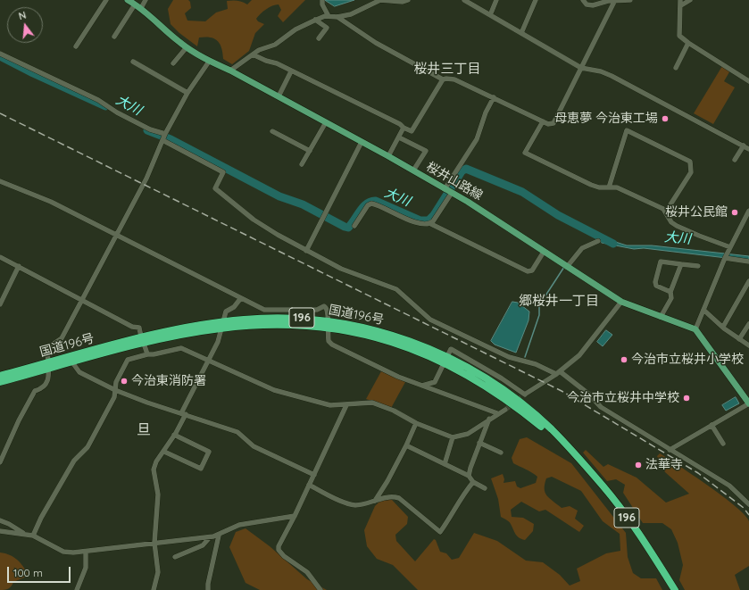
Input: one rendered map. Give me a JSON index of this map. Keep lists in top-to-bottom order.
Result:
{
  "streets": {
    "highway": ["国道196号", "196"],
    "main road": ["桜井山路線"]
  },
  "districts": ["桜井三丁目", "郷桜井一丁目", "旦"],
  "water": ["大川"],
  "places": [
    "母恵夢 今治東工場",
    "桜井公民館",
    "今治市立桜井小学校",
    "今治東消防署",
    "今治市立桜井中学校",
    "法華寺"
  ],
  "scale_bar": "100 m",
  "north": "top"
}
